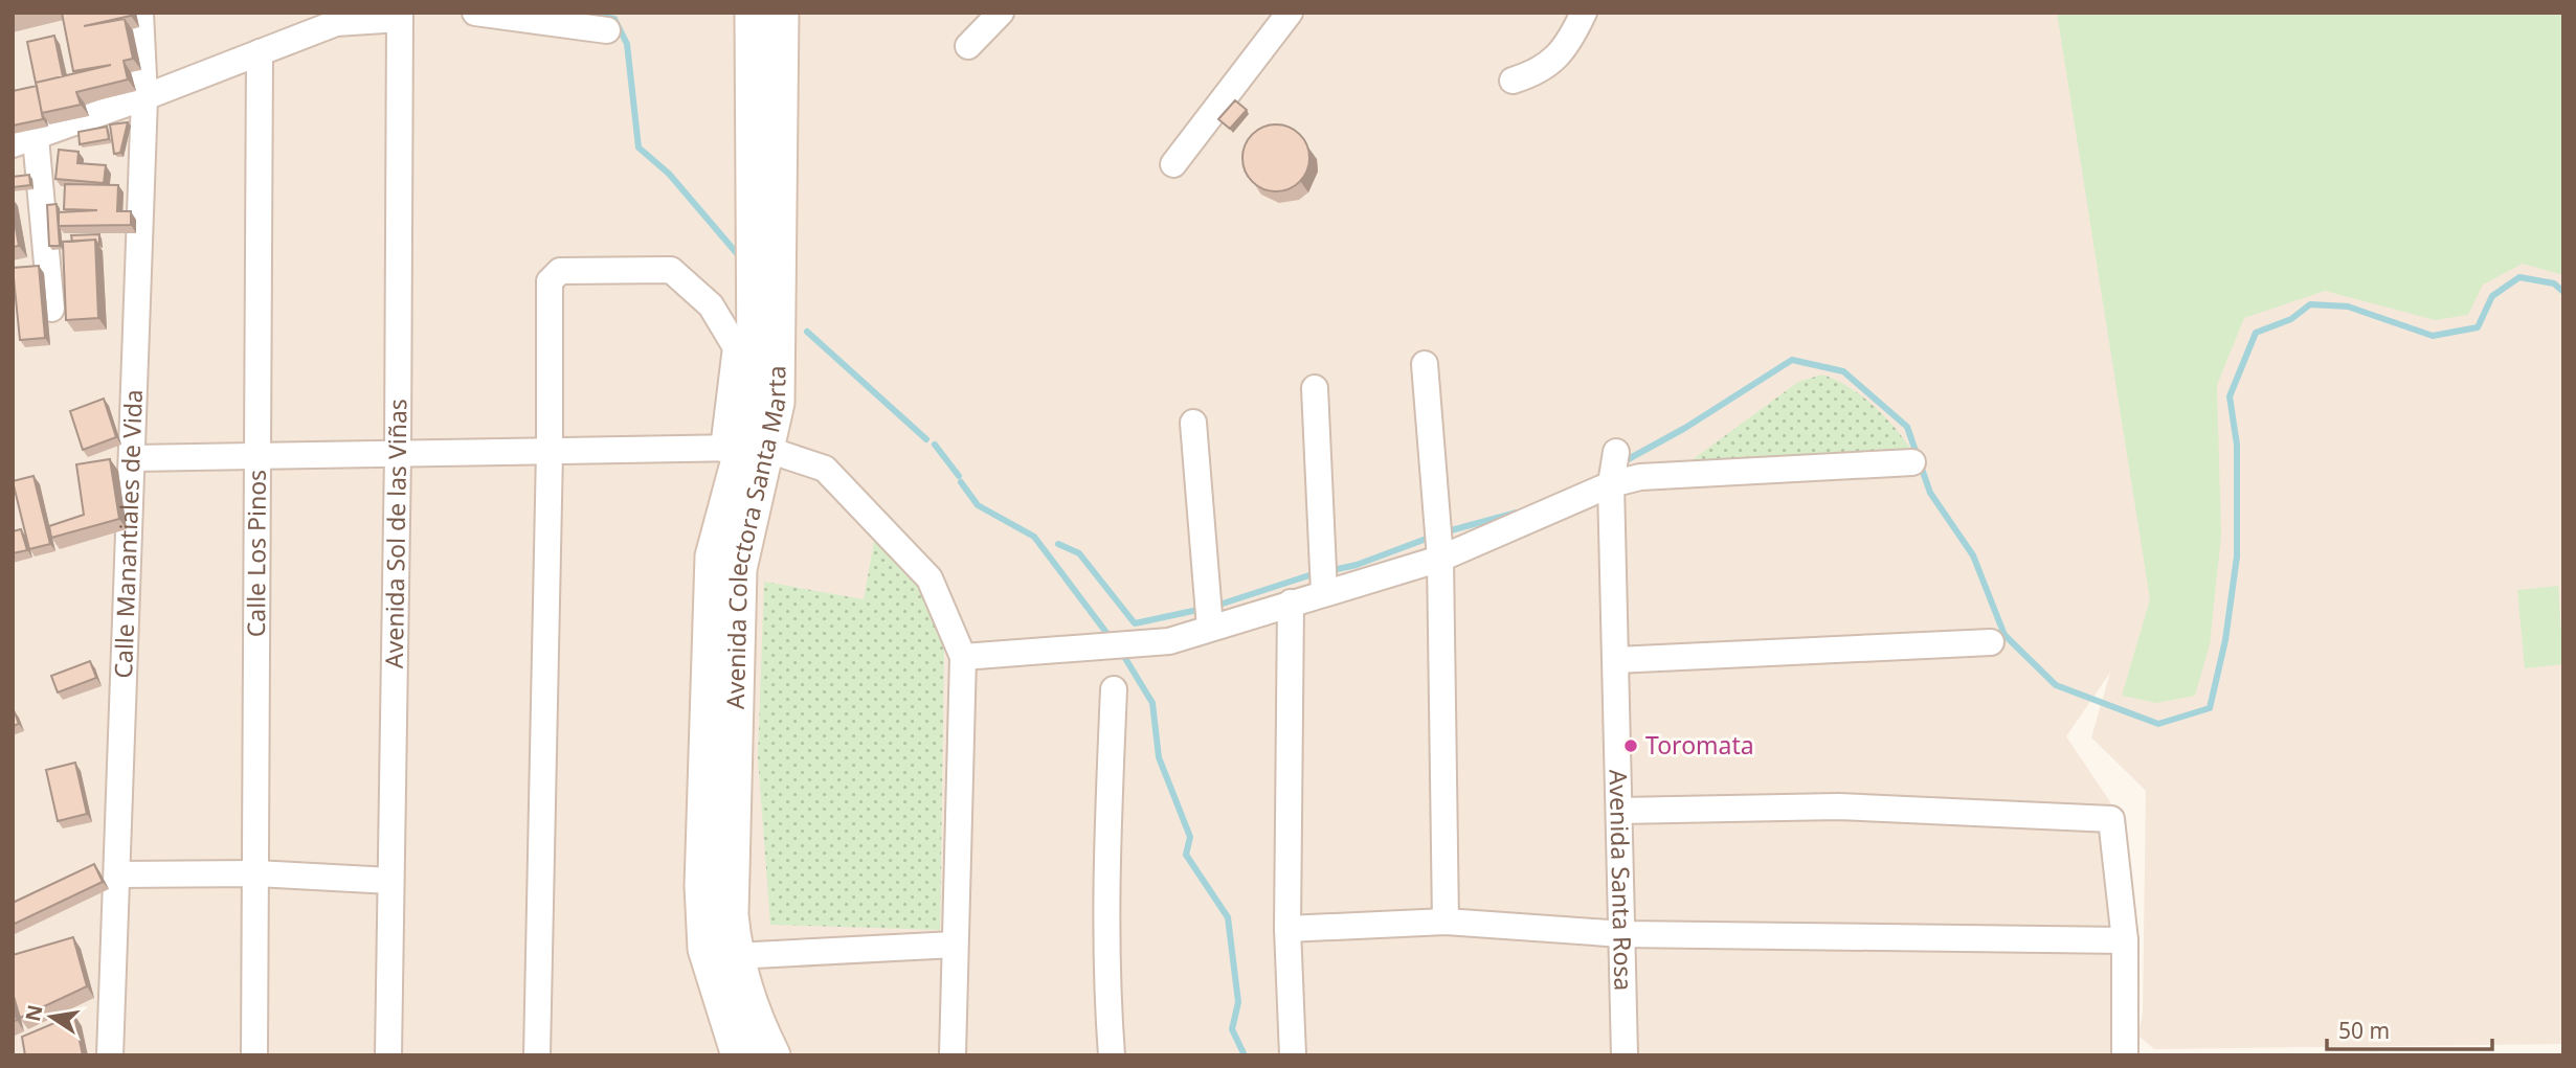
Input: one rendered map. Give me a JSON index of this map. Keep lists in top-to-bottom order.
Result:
{
  "streets": {
    "street": [
      "Calle Manantiales de Vida",
      "Avenida Sol de las Viñas",
      "Avenida Colectora Santa Marta",
      "Calle Los Pinos",
      "Avenida Santa Rosa"
    ]
  },
  "places": ["Toromata"],
  "scale_bar": "50 m",
  "north": "left"
}
